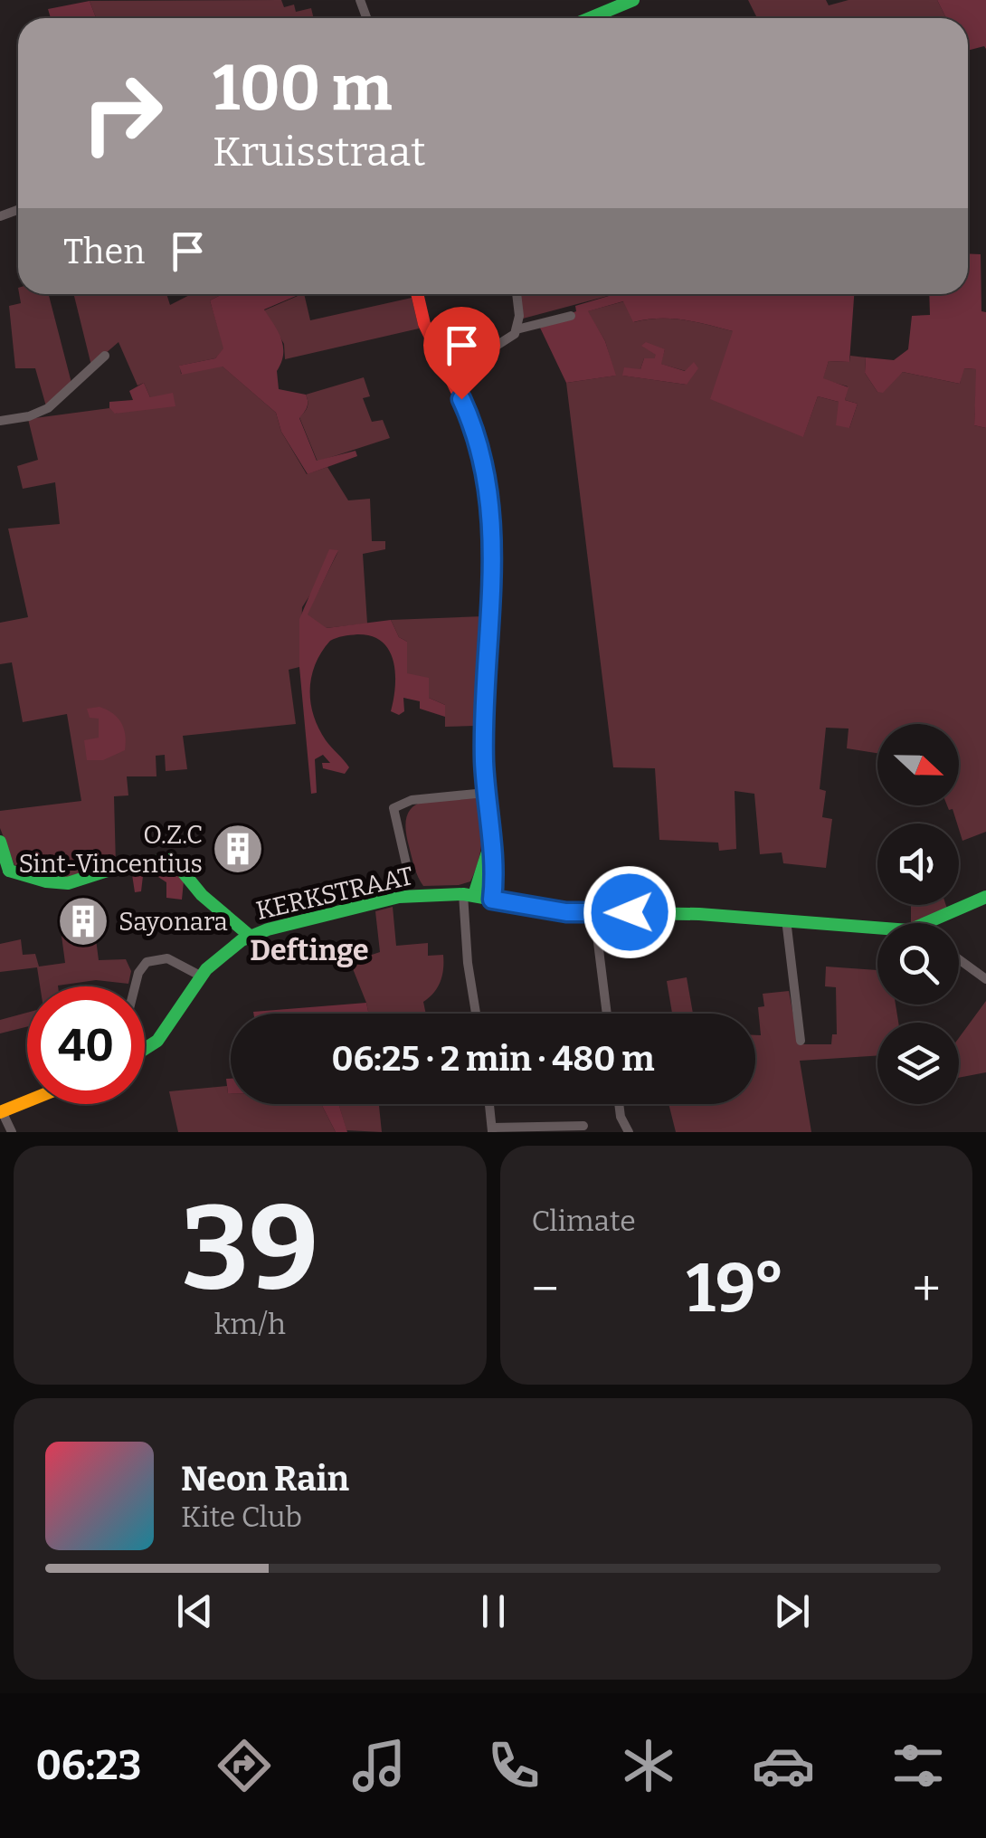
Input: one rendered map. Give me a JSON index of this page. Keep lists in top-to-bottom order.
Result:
{
  "streets": {
    "street": ["KERKSTRAAT"]
  },
  "districts": ["Deftinge"],
  "places": {
    "building": ["O.Z.C Sint-Vincentius", "Sayonara"]
  },
  "north": "right",
  "page": {
    "turn": ["100 m", "Kruisstraat"],
    "then": "Then",
    "limit": "40",
    "trip": "06:25 · 2 min · 480 m",
    "tile": [
      ["39", "km/h"],
      "Climate"
    ],
    "heat": ["−", "19°", "+"],
    "song": ["Neon Rain", "Kite Club"],
    "tabs": "06:23"
  }
}
